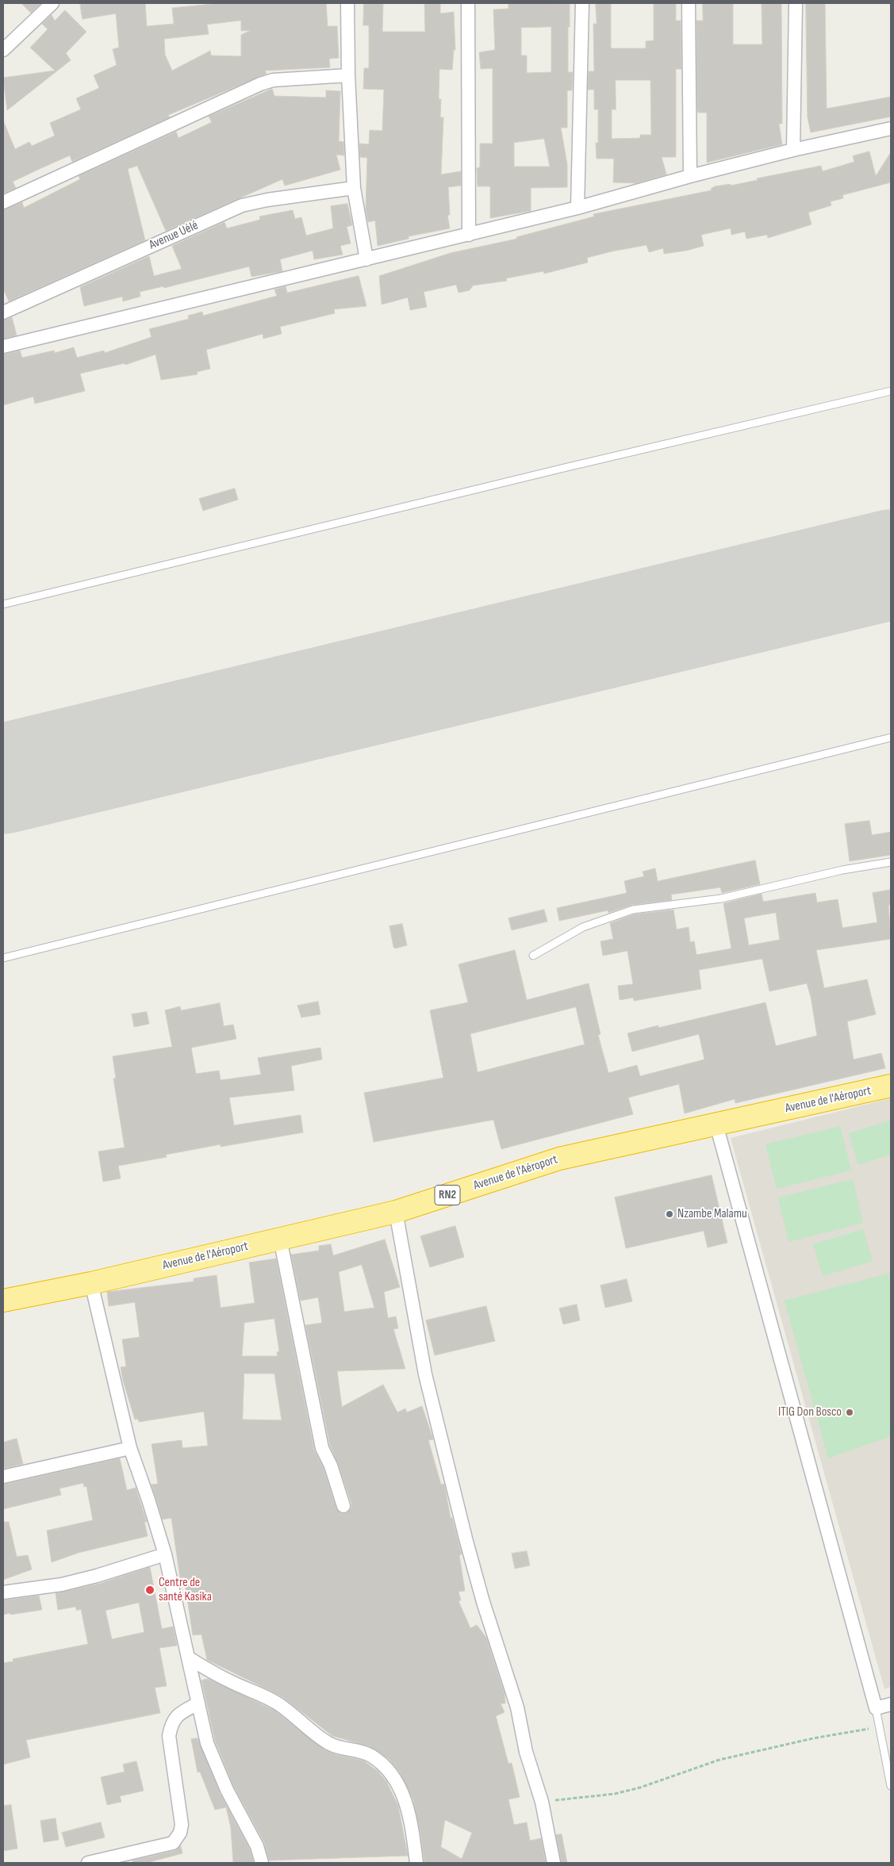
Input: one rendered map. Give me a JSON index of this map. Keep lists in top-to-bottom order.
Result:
{
  "streets": {
    "highway": ["Avenue de l'Aéroport", "RN2"],
    "street": ["Avenue Uélé"]
  },
  "places": ["Nzambe Malamu", "ITIG Don Bosco", "Centre de santé Kasika"]
}
